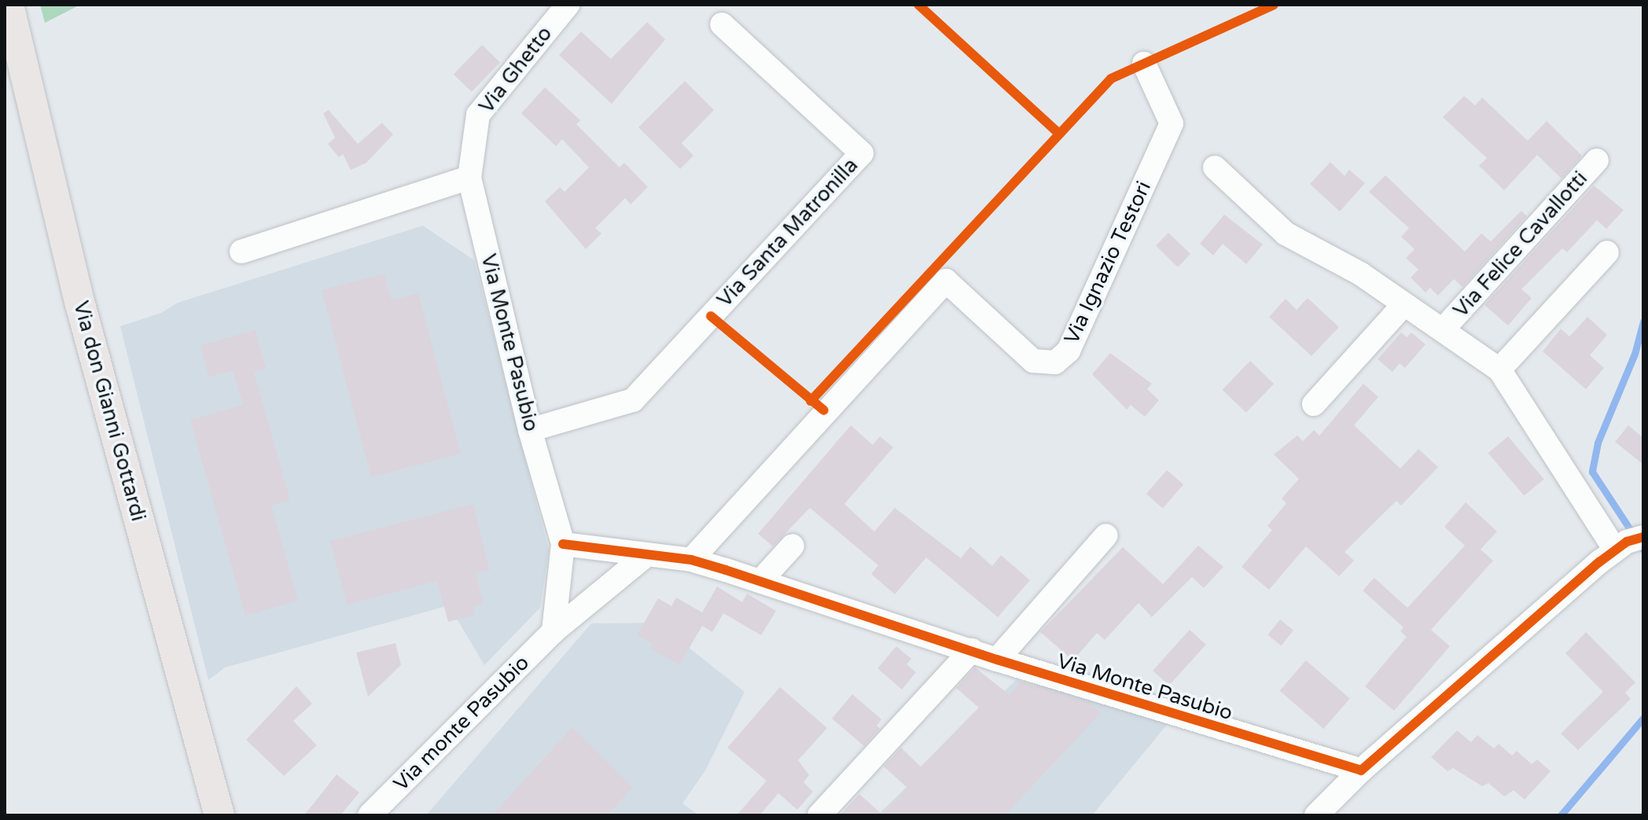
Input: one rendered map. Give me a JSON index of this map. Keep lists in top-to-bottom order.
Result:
{
  "streets": {
    "main road": ["Via don Gianni Gottardi"],
    "street": [
      "Via Ghetto",
      "Via Santa Matronilla",
      "Via Felice Cavallotti",
      "Via Ignazio Testori",
      "Via Monte Pasubio",
      "Via monte Pasubio"
    ]
  },
  "crossings": [
    ["Via Ghetto", "Via Monte Pasubio"],
    ["Via Santa Matronilla", "Via Monte Pasubio"],
    ["Via Ignazio Testori", "Via Monte Pasubio"],
    ["Via Monte Pasubio", "Via monte Pasubio"]
  ]
}
